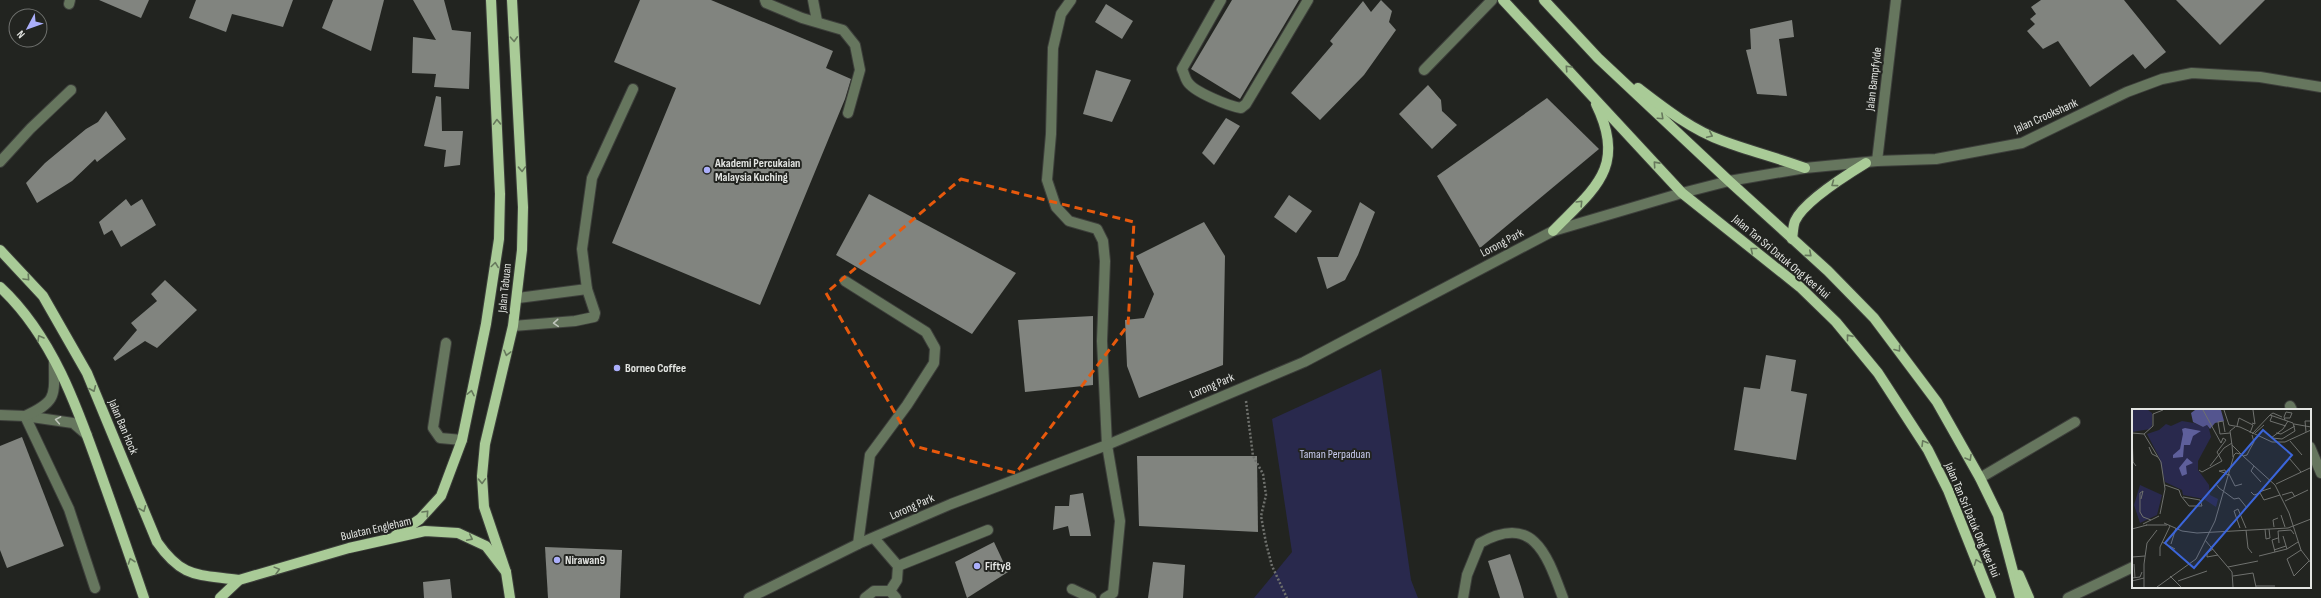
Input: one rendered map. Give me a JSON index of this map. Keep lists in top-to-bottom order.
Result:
{
  "streets": {
    "main road": [
      "Jalan Tan Sri Datuk Ong Kee Hui",
      "Jalan Tabuan",
      "Jalan Ban Hock",
      "Bulatan Engleham"
    ],
    "street": ["Jalan Bampfylde", "Jalan Crookshank", "Lorong Park"]
  },
  "crossings": [
    ["Jalan Bampfylde", "Jalan Crookshank"],
    ["Jalan Crookshank", "Lorong Park"],
    ["Jalan Crookshank", "Jalan Tan Sri Datuk Ong Kee Hui"],
    ["Lorong Park", "Jalan Tan Sri Datuk Ong Kee Hui"],
    ["Jalan Tabuan", "Bulatan Engleham"],
    ["Jalan Ban Hock", "Bulatan Engleham"]
  ],
  "one_way": ["Bulatan Engleham"],
  "parks": ["Taman Perpaduan"],
  "places": [
    "Akademi Percukaian Malaysia Kuching",
    "Borneo Coffee",
    "Nirawan9",
    "Fifty8"
  ],
  "north": "bottom left"
}
